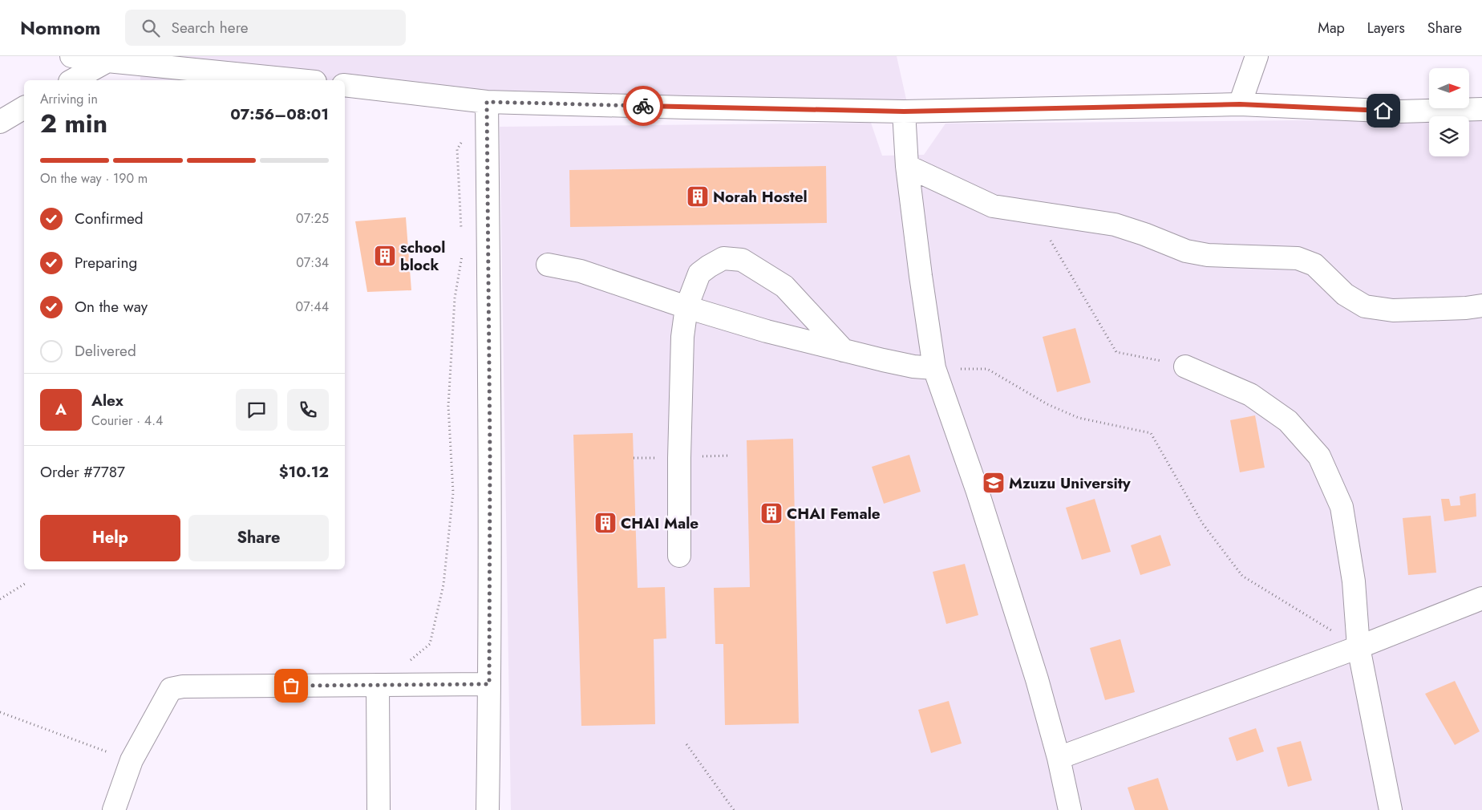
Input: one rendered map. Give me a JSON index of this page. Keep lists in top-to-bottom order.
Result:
{
  "places": {
    "building": [
      "Norah Hostel",
      "school block",
      "CHAI Female",
      "CHAI Male"
    ],
    "school or university": ["Mzuzu University"]
  },
  "north": "right",
  "page": {
    "header": "Nomnom",
    "search": "Search here",
    "nav": ["Map", "Layers", "Share"],
    "heading": ["2 min", "Arriving in", "07:56–08:01"],
    "panel": [
      "Alex",
      "Courier · 4.4",
      "Order #7787",
      "$10.12"
    ],
    "bar": "On the way · 190 m",
    "list": [
      ["Confirmed", "07:25"],
      ["Preparing", "07:34"],
      ["On the way", "07:44"],
      "Delivered"
    ],
    "round": "A",
    "buttons": ["Help", "Share"]
  }
}
